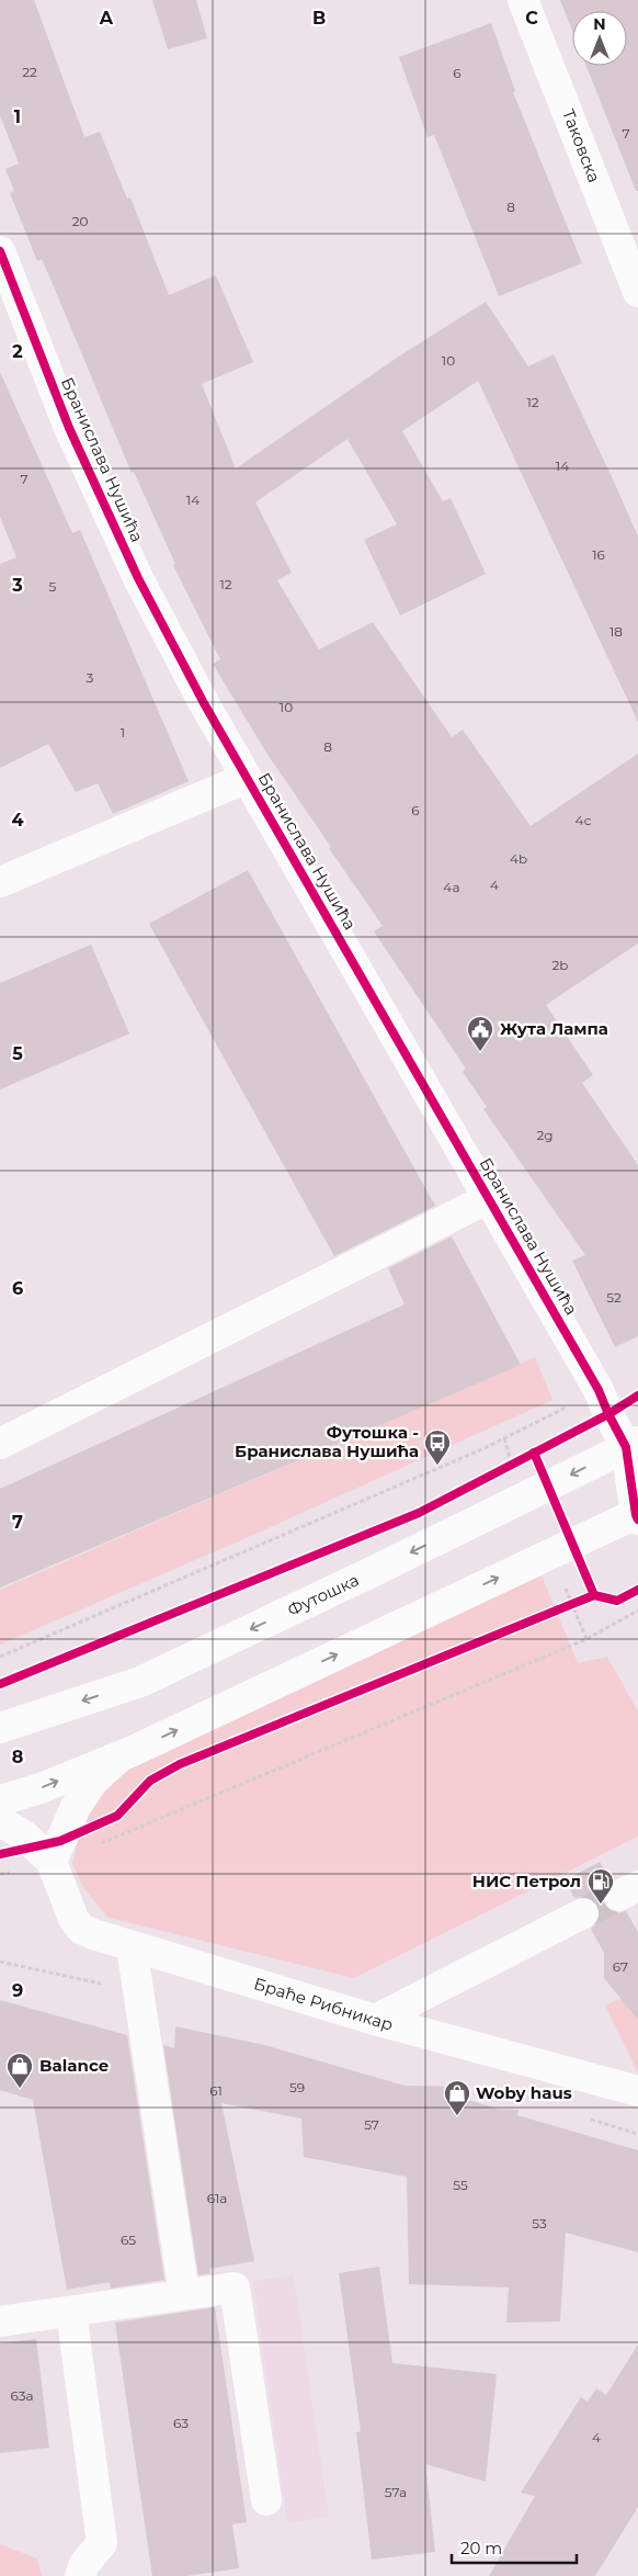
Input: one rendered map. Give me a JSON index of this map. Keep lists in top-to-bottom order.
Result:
{
  "streets": {
    "street": [
      "Таковска",
      "Бранислава Нушића",
      "Футошка",
      "Браће Рибникар"
    ]
  },
  "crossings": [
    ["Бранислава Нушића", "Футошка"]
  ],
  "places": {
    "public building": ["Жута Лампа"],
    "bus stop": ["Футошка - Бранислава Нушића"],
    "fuel station": ["НИС Петрол"],
    "shop": ["Balance", "Woby haus"]
  },
  "house_numbers": [
    "22",
    "6",
    "7",
    "8",
    "20",
    "10",
    "12",
    "14",
    "7",
    "14",
    "16",
    "12",
    "5",
    "18",
    "3",
    "10",
    "1",
    "8",
    "6",
    "4c",
    "4b",
    "4",
    "4a",
    "2b",
    "2g",
    "52",
    "67",
    "59",
    "61",
    "57",
    "55",
    "61a",
    "53",
    "65",
    "63a",
    "63",
    "4",
    "57a"
  ],
  "scale_bar": "20 m",
  "north": "top",
  "grid": {
    "columns": ["A", "B", "C"],
    "rows": [
      "1",
      "2",
      "3",
      "4",
      "5",
      "6",
      "7",
      "8",
      "9"
    ]
  }
}
